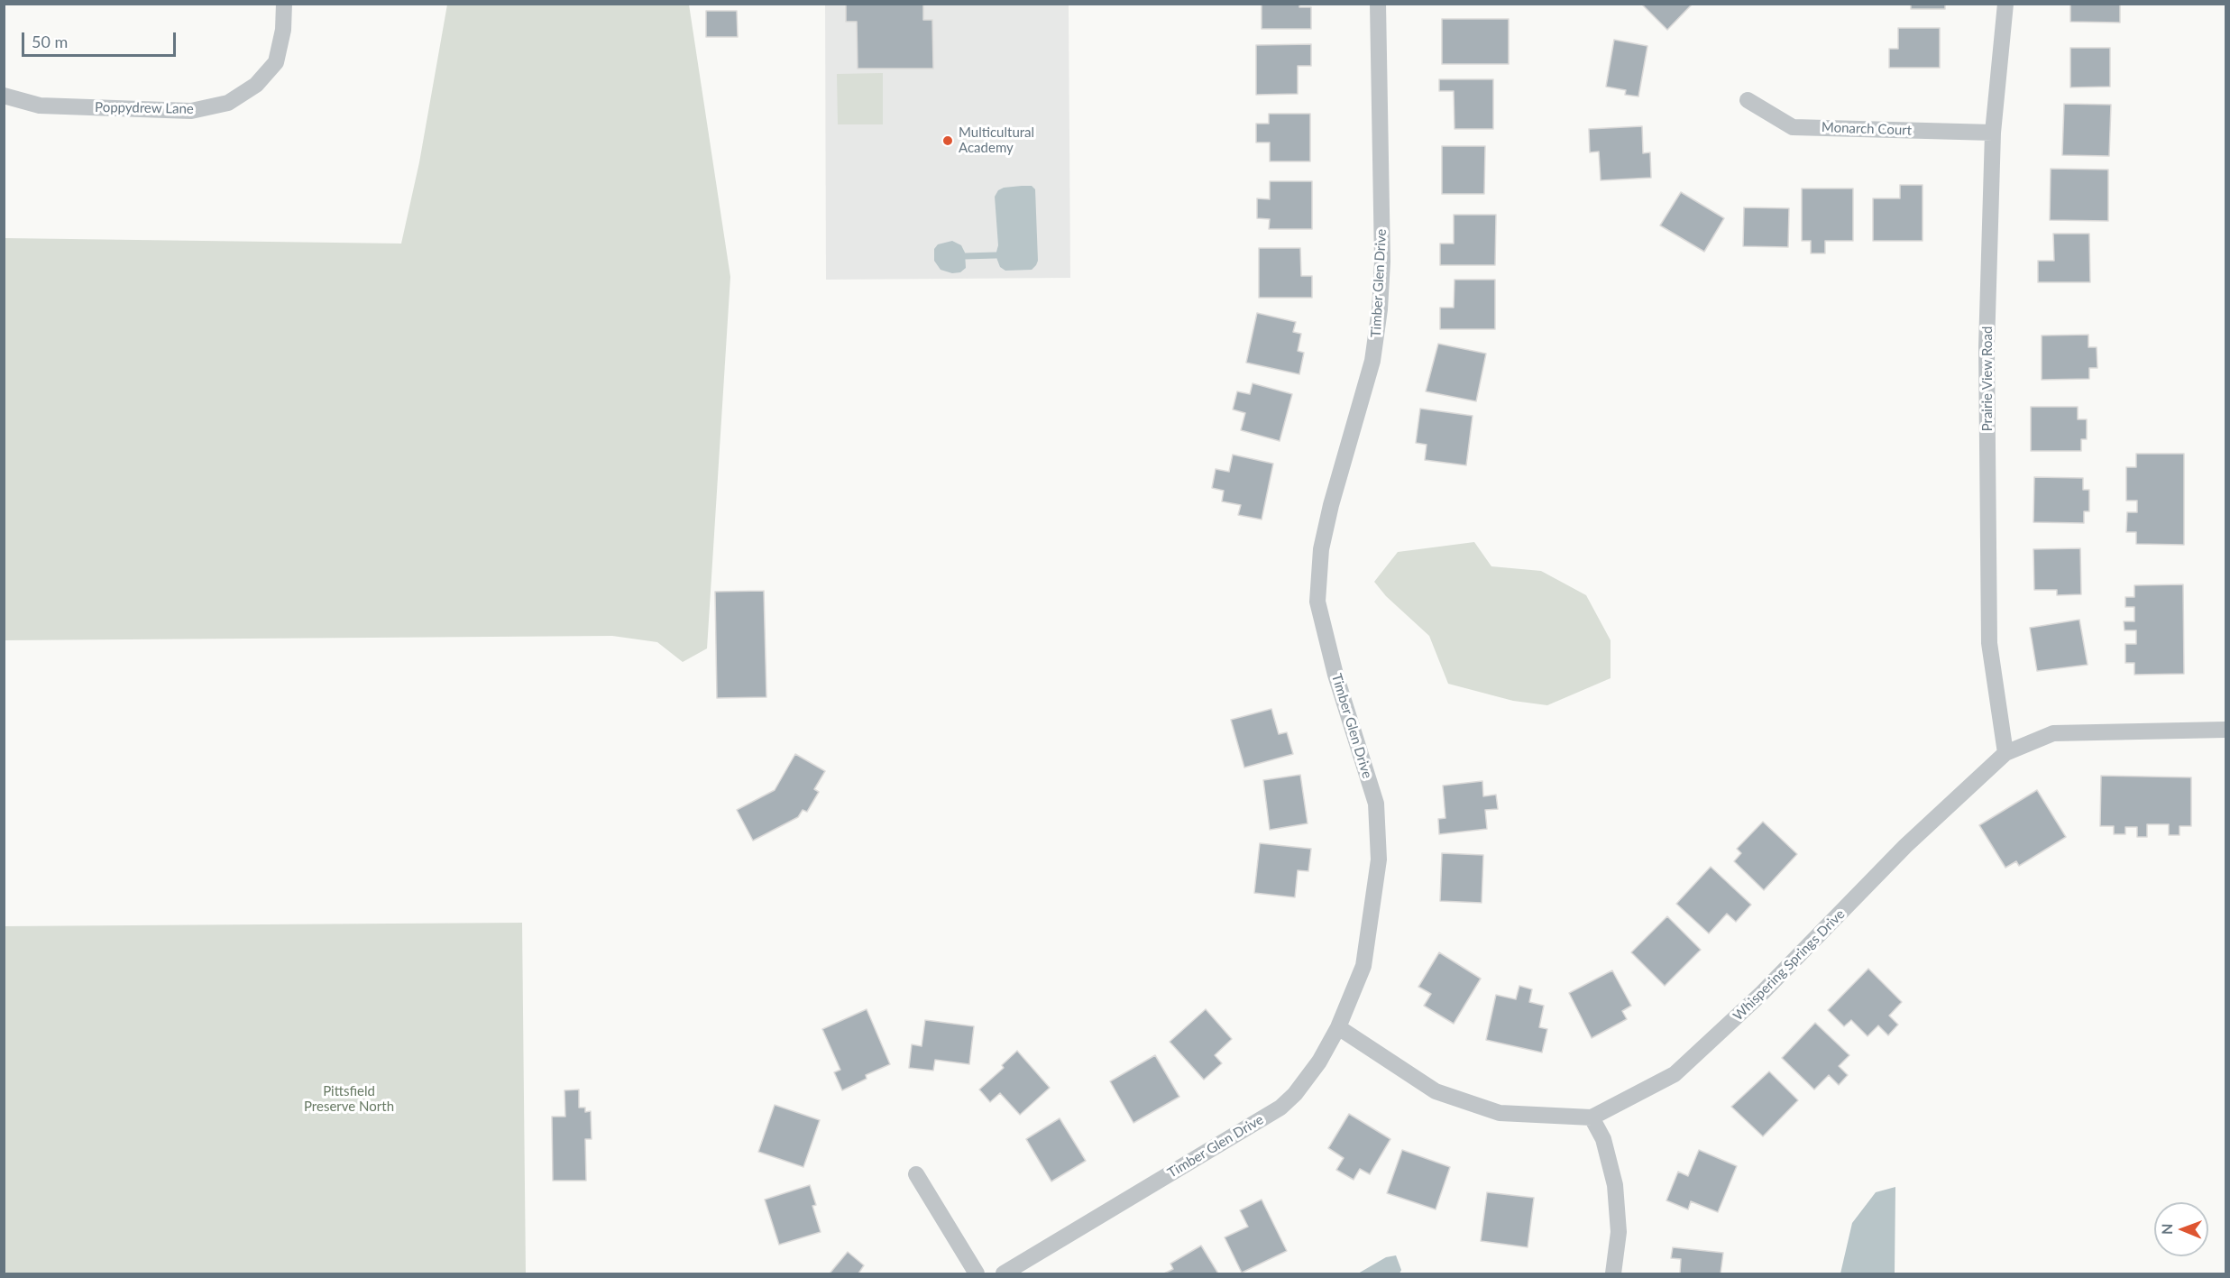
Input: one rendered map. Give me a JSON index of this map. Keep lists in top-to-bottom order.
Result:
{
  "streets": {
    "street": [
      "Poppydrew Lane",
      "Monarch Court",
      "Timber Glen Drive",
      "Prairie View Road",
      "Whispering Springs Drive"
    ]
  },
  "crossings": [
    ["Monarch Court", "Prairie View Road"],
    ["Prairie View Road", "Whispering Springs Drive"]
  ],
  "parks": ["Pittsfield Preserve North"],
  "places": ["Multicultural Academy"],
  "scale_bar": "50 m",
  "north": "left"
}
